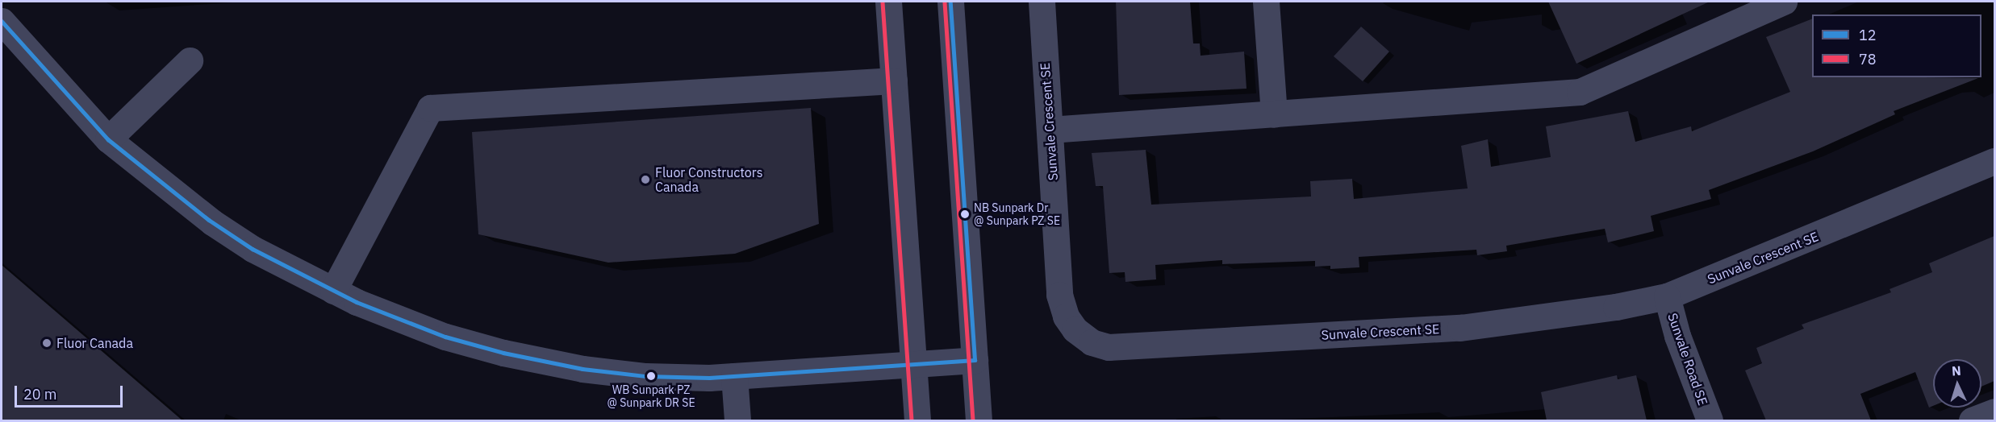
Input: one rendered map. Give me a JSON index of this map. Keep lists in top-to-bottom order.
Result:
{
  "streets": {
    "street": ["Sunvale Crescent SE", "Sunvale Road SE"]
  },
  "crossings": [
    ["Sunvale Crescent SE", "Sunvale Road SE"]
  ],
  "places": [
    "Fluor Constructors Canada",
    "NB Sunpark Dr @ Sunpark PZ SE",
    "Fluor Canada",
    "WB Sunpark PZ @ Sunpark DR SE"
  ],
  "lines": ["transit line 12", "transit line 78"],
  "legend": ["12", "78"],
  "scale_bar": "20 m",
  "north": "top"
}
